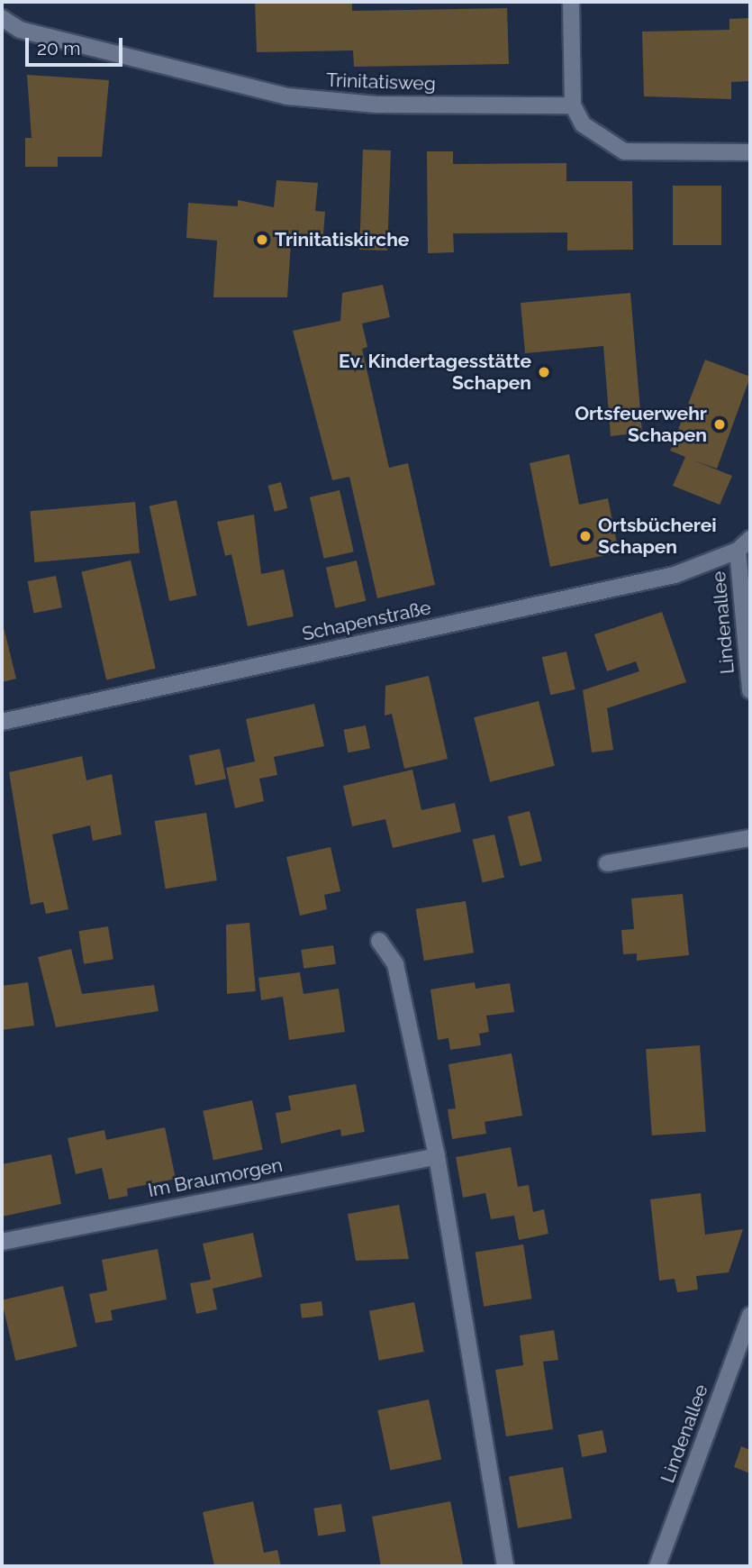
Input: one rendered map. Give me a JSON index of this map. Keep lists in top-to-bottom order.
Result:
{
  "streets": {
    "street": [
      "Trinitatisweg",
      "Schapenstraße",
      "Lindenallee",
      "Im Braumorgen"
    ]
  },
  "crossings": [
    ["Schapenstraße", "Lindenallee"]
  ],
  "places": [
    "Trinitatiskirche",
    "Ev. Kindertagesstätte Schapen",
    "Ortsfeuerwehr Schapen",
    "Ortsbücherei Schapen"
  ],
  "scale_bar": "20 m"
}
